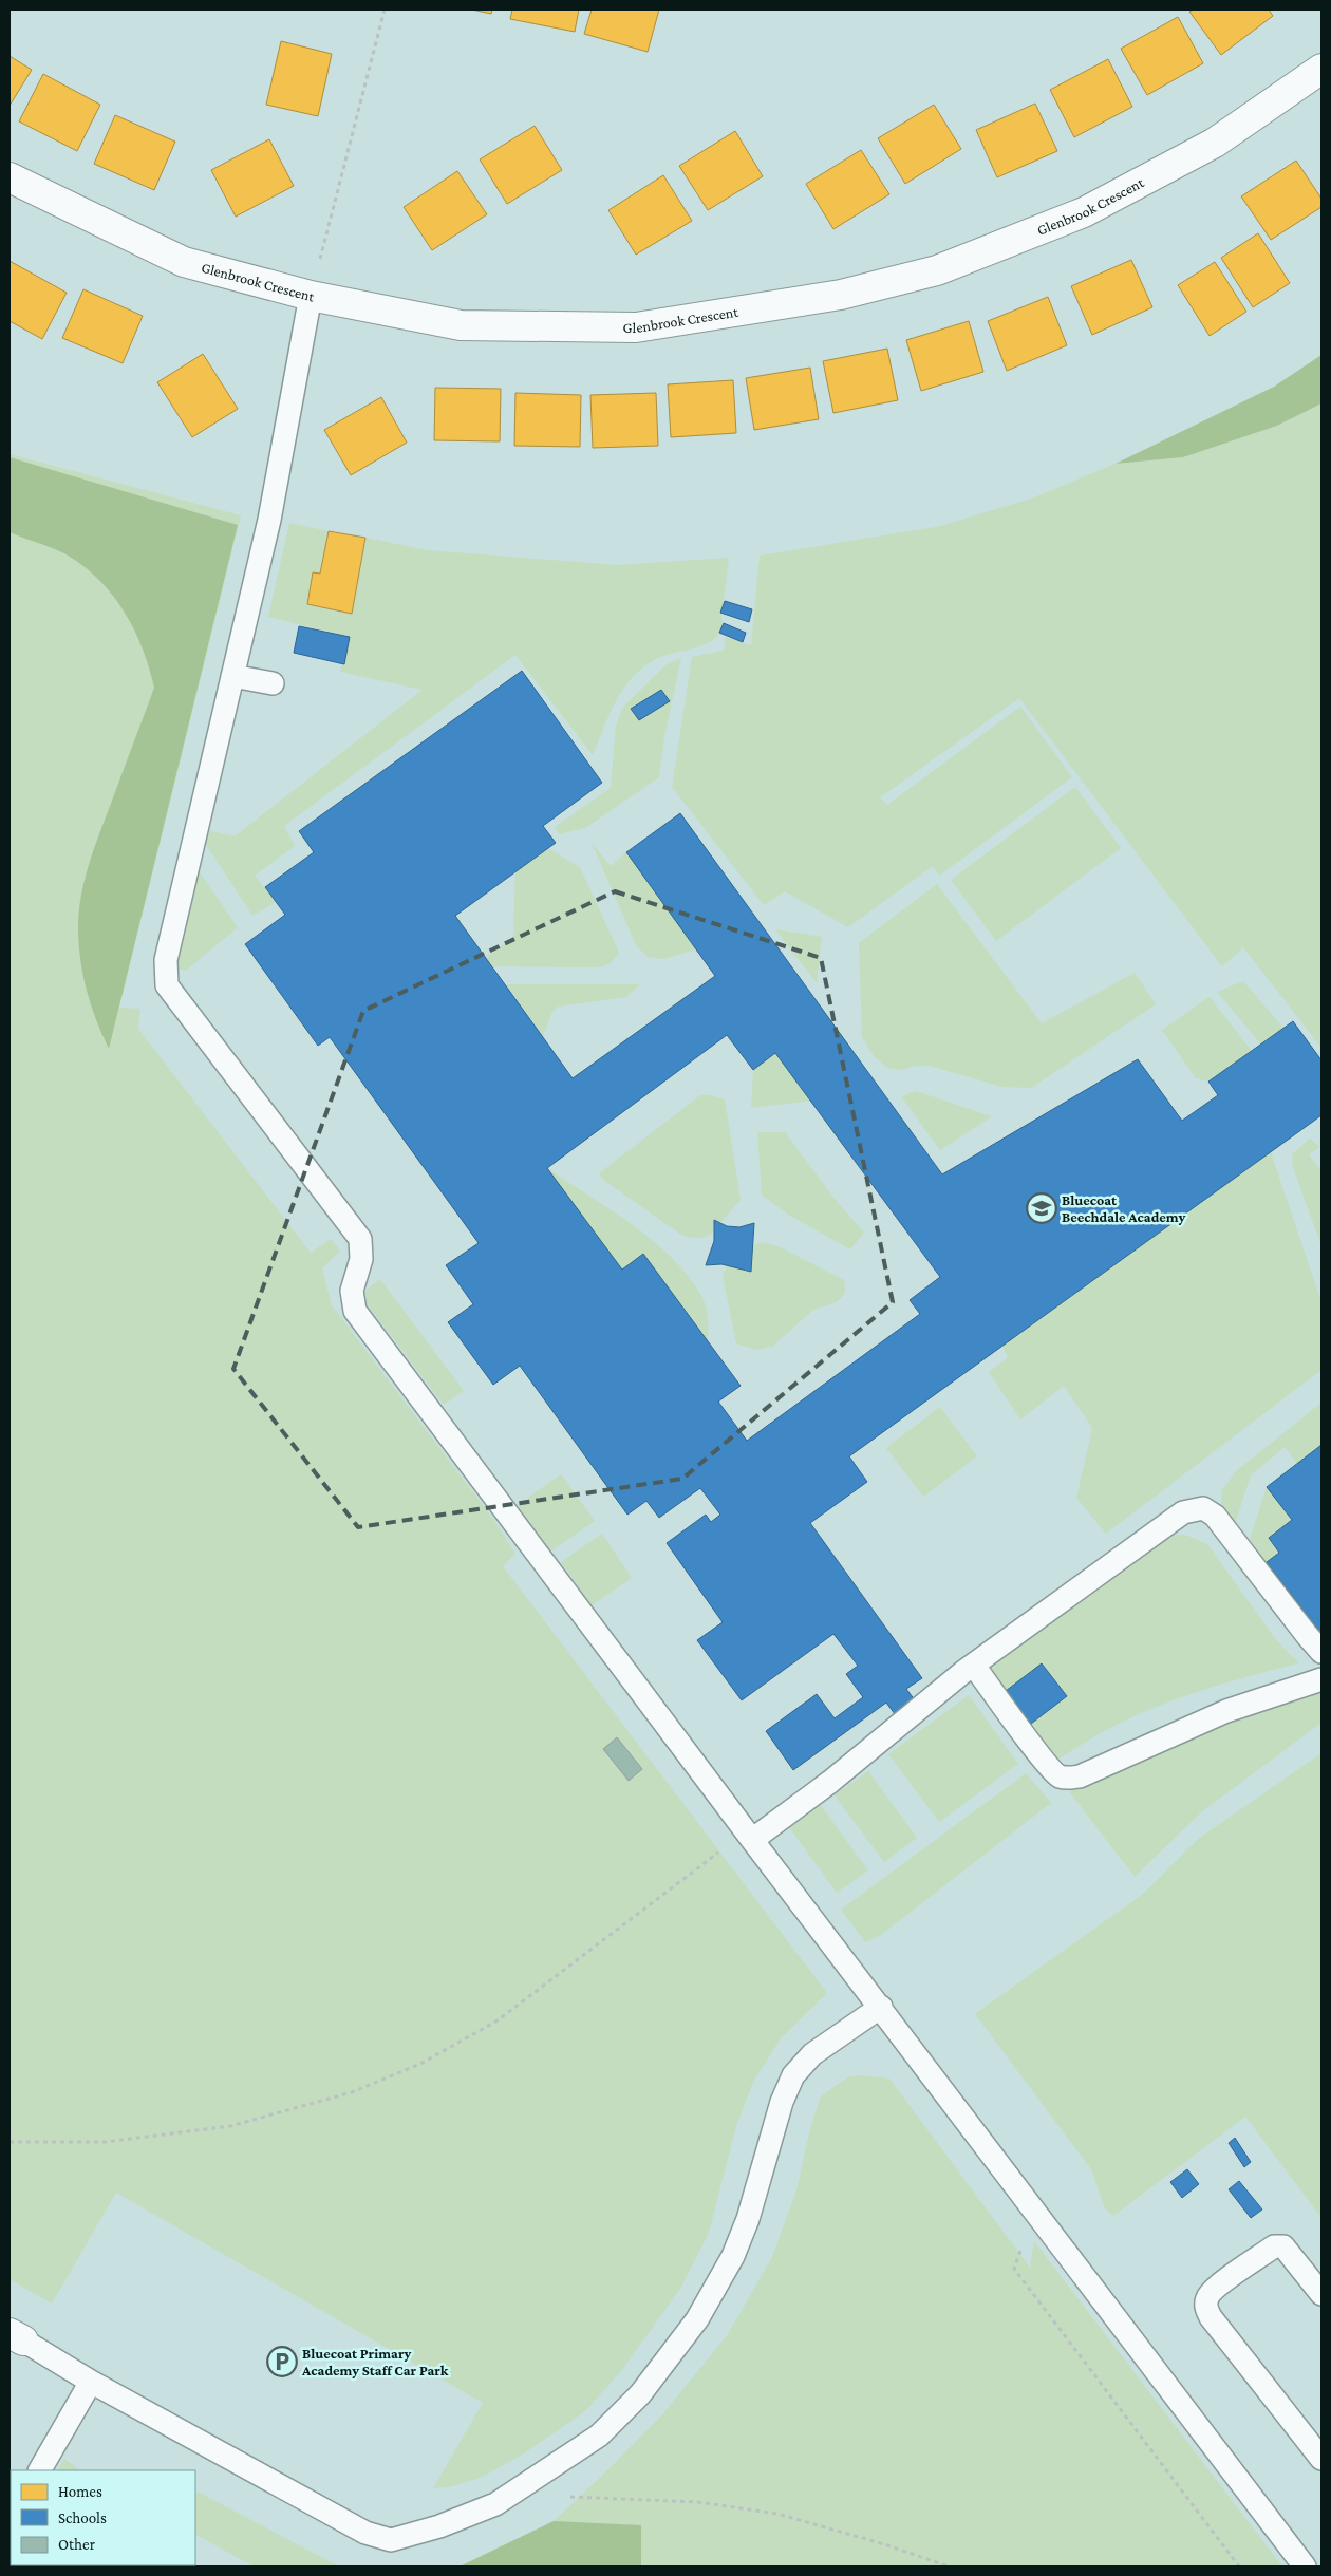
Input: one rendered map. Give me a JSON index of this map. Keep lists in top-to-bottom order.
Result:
{
  "streets": {
    "street": ["Glenbrook Crescent"]
  },
  "places": {
    "school or university": ["Bluecoat Beechdale Academy"],
    "parking": ["Bluecoat Primary Academy Staff Car Park"]
  },
  "legend": ["Homes", "Schools", "Other"]
}
